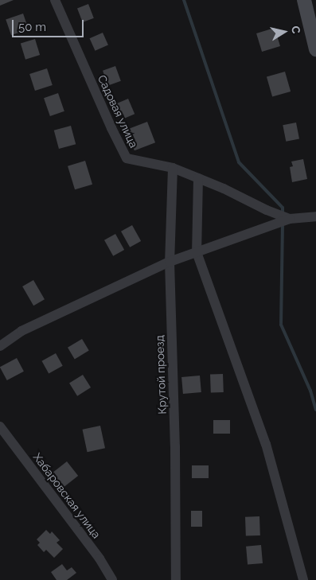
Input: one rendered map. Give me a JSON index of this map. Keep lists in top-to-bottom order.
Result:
{
  "streets": {
    "street": ["Садовая улица", "Крутой проезд", "Хабаровская улица"]
  },
  "crossings": [
    ["Садовая улица", "Крутой проезд"]
  ],
  "scale_bar": "50 m",
  "north": "right"
}
